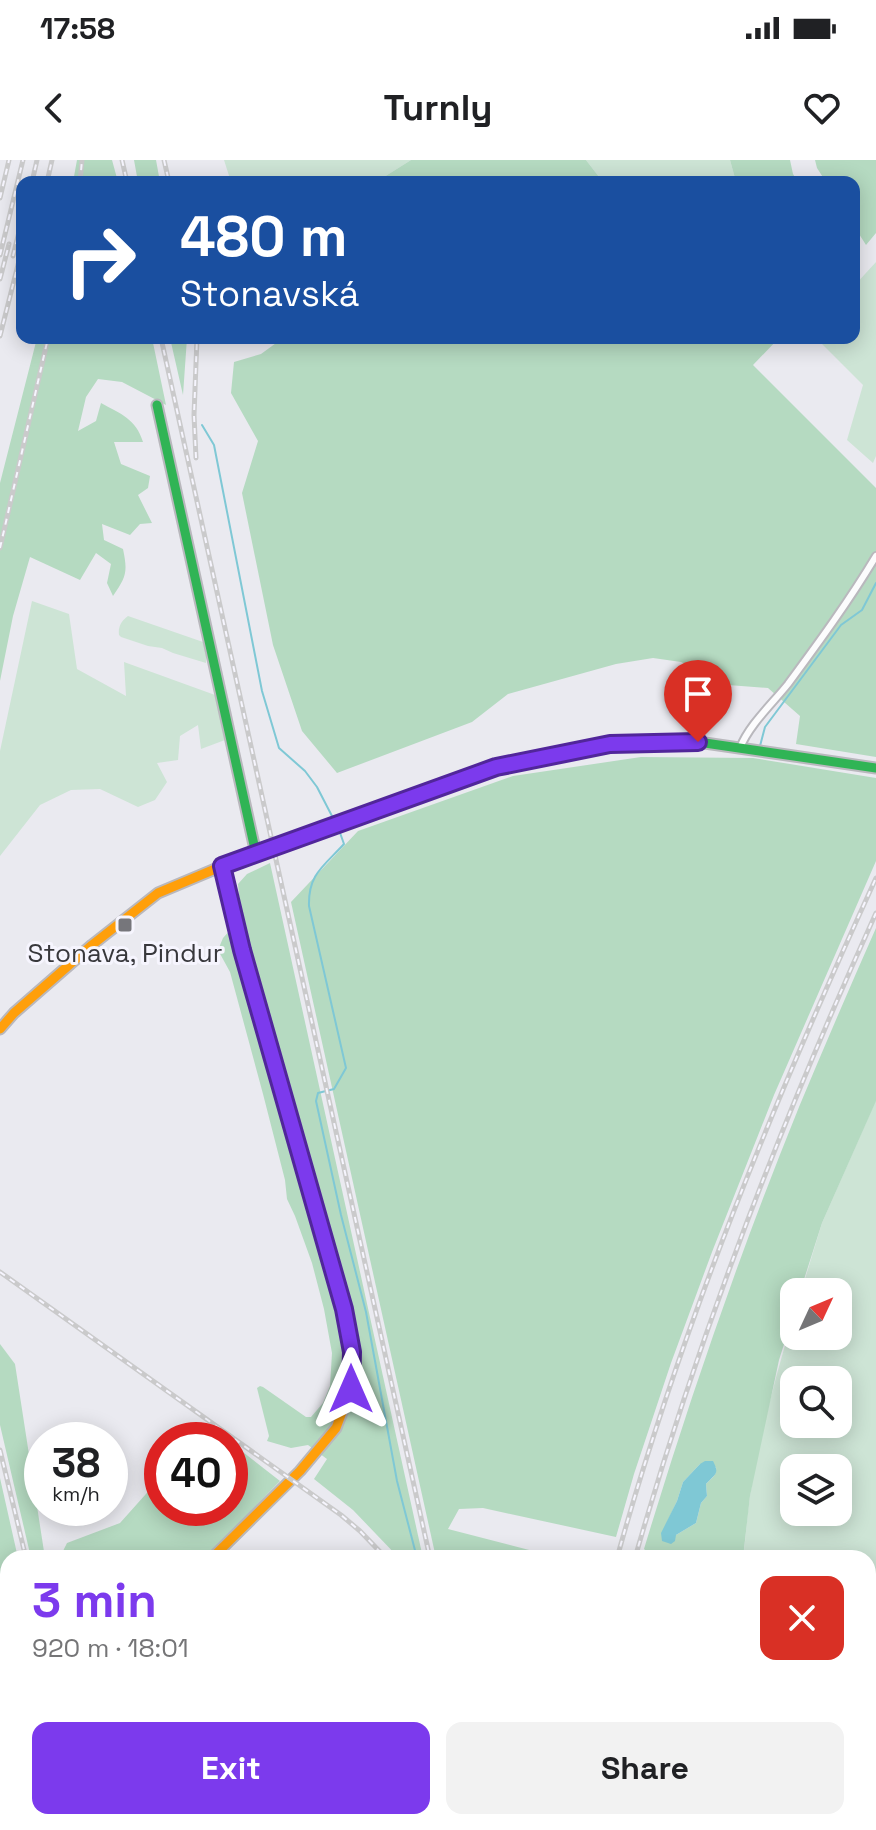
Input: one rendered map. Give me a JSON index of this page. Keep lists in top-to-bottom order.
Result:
{
  "places": {
    "transit": ["Stonava, Pindur"]
  },
  "north": "top right",
  "page": {
    "status": "17:58",
    "header": "Turnly",
    "turn": ["480 m", "Stonavská"],
    "speed": "38 km/h",
    "limit": "40",
    "heading": ["3 min", "920 m · 18:01"],
    "buttons": ["Exit", "Share"]
  }
}
